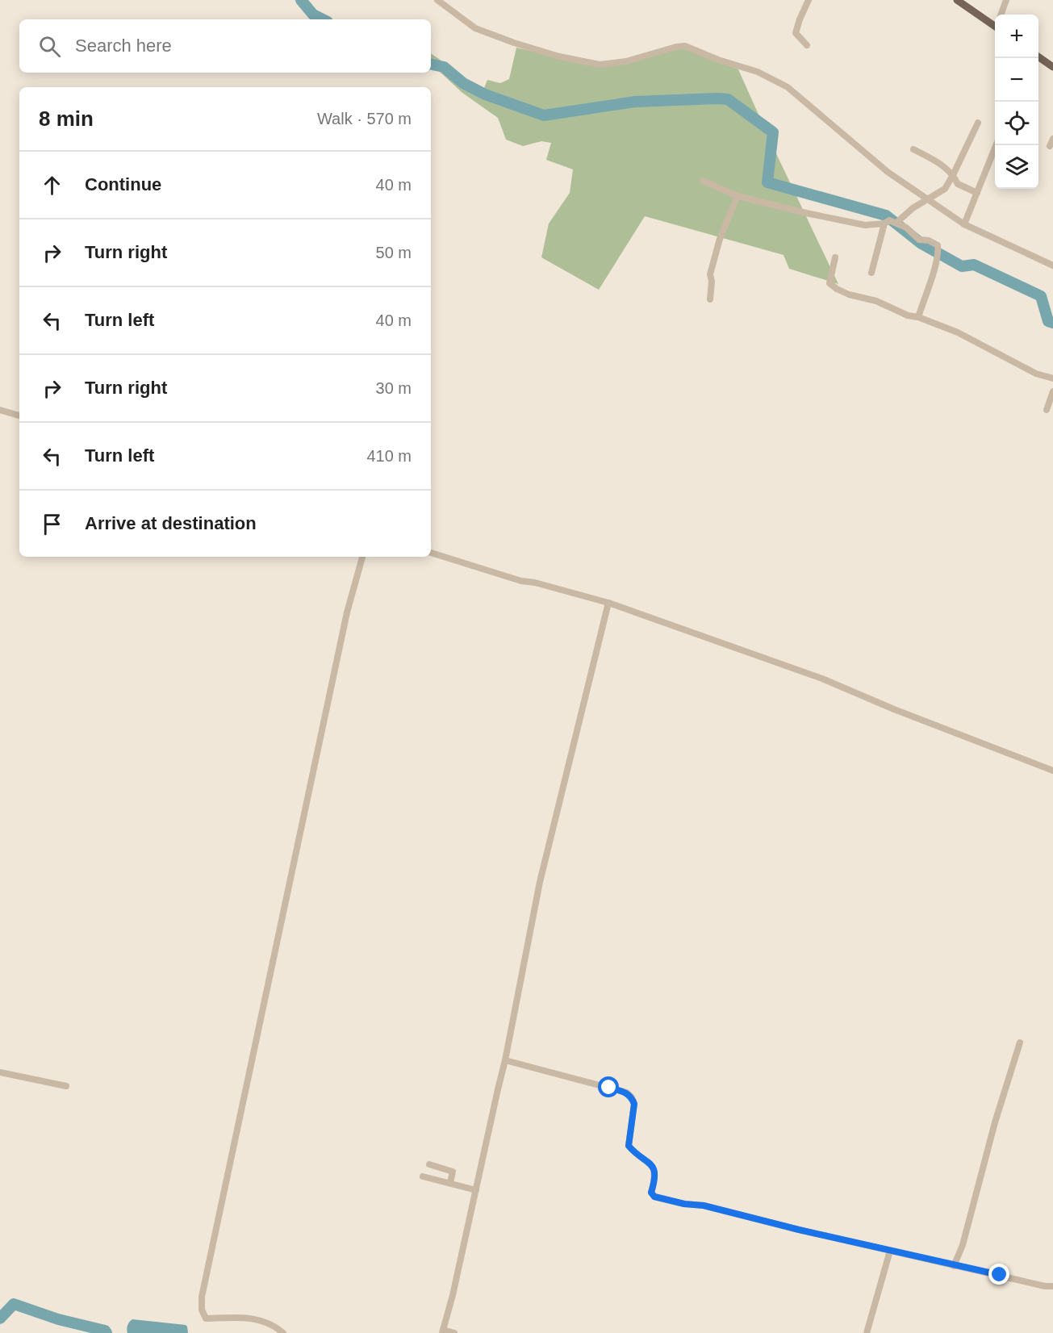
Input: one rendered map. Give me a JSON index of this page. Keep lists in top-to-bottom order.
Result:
{
  "page": {
    "map_buttons": ["+", "−"],
    "search": "Search here",
    "heading": ["8 min", "Walk · 570 m"],
    "list": [
      ["Continue", "40 m"],
      ["Turn right", "50 m"],
      ["Turn left", "40 m"],
      ["Turn right", "30 m"],
      ["Turn left", "410 m"],
      "Arrive at destination"
    ]
  }
}
